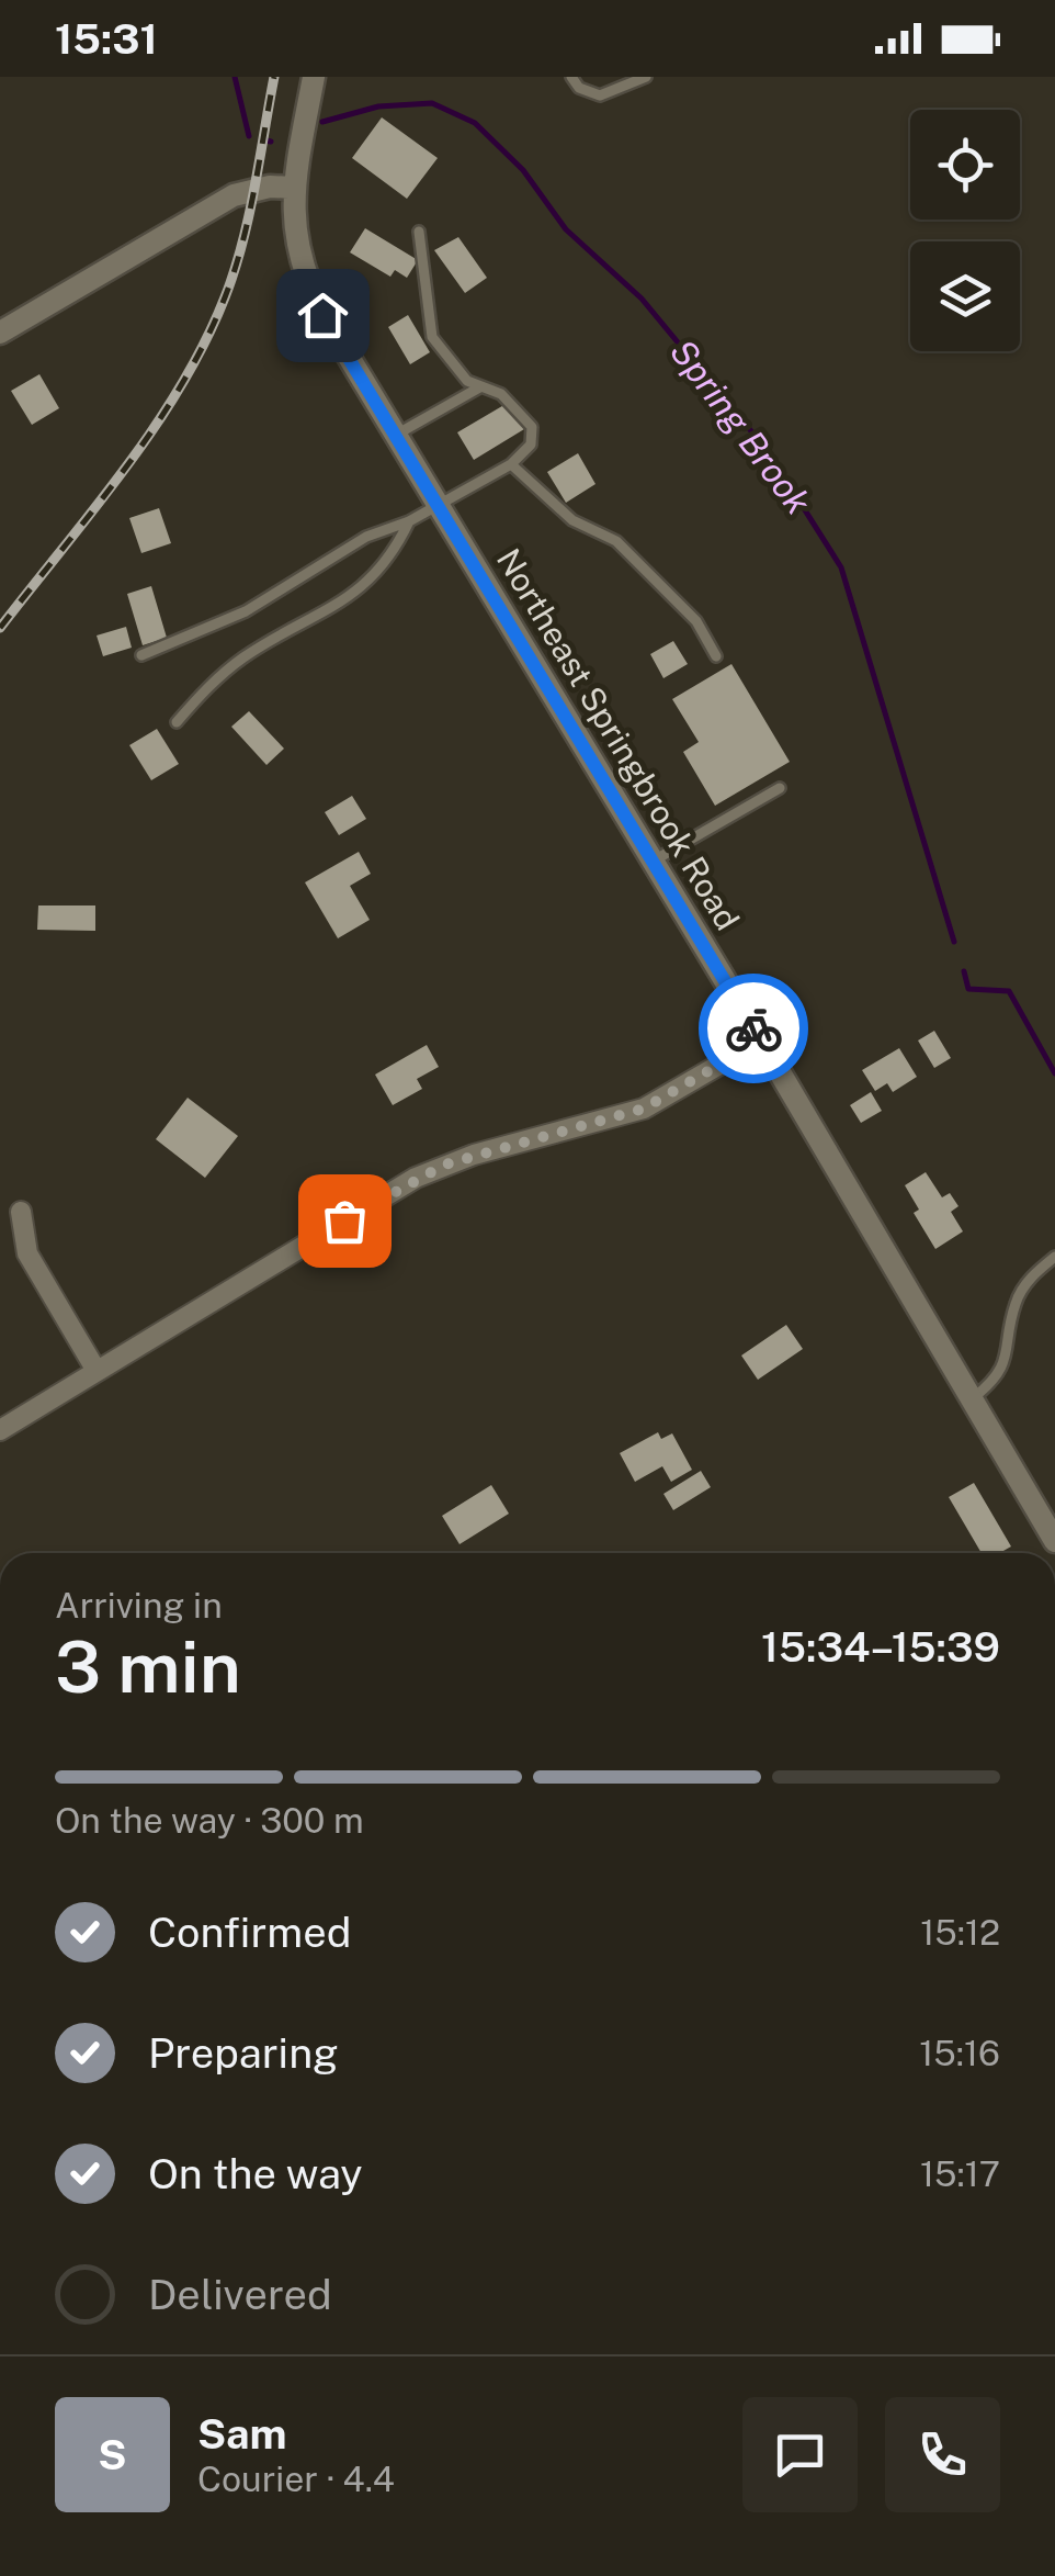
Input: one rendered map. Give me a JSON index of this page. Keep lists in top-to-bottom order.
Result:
{
  "streets": {
    "street": ["Northeast Springbrook Road"]
  },
  "water": ["Spring Brook"],
  "page": {
    "status": "15:31",
    "heading": ["3 min", "Arriving in", "15:34–15:39"],
    "panel": ["Sam", "Courier · 4.4"],
    "bar": "On the way · 300 m",
    "list": [
      ["Confirmed", "15:12"],
      ["Preparing", "15:16"],
      ["On the way", "15:17"],
      "Delivered"
    ],
    "round": "S"
  }
}
